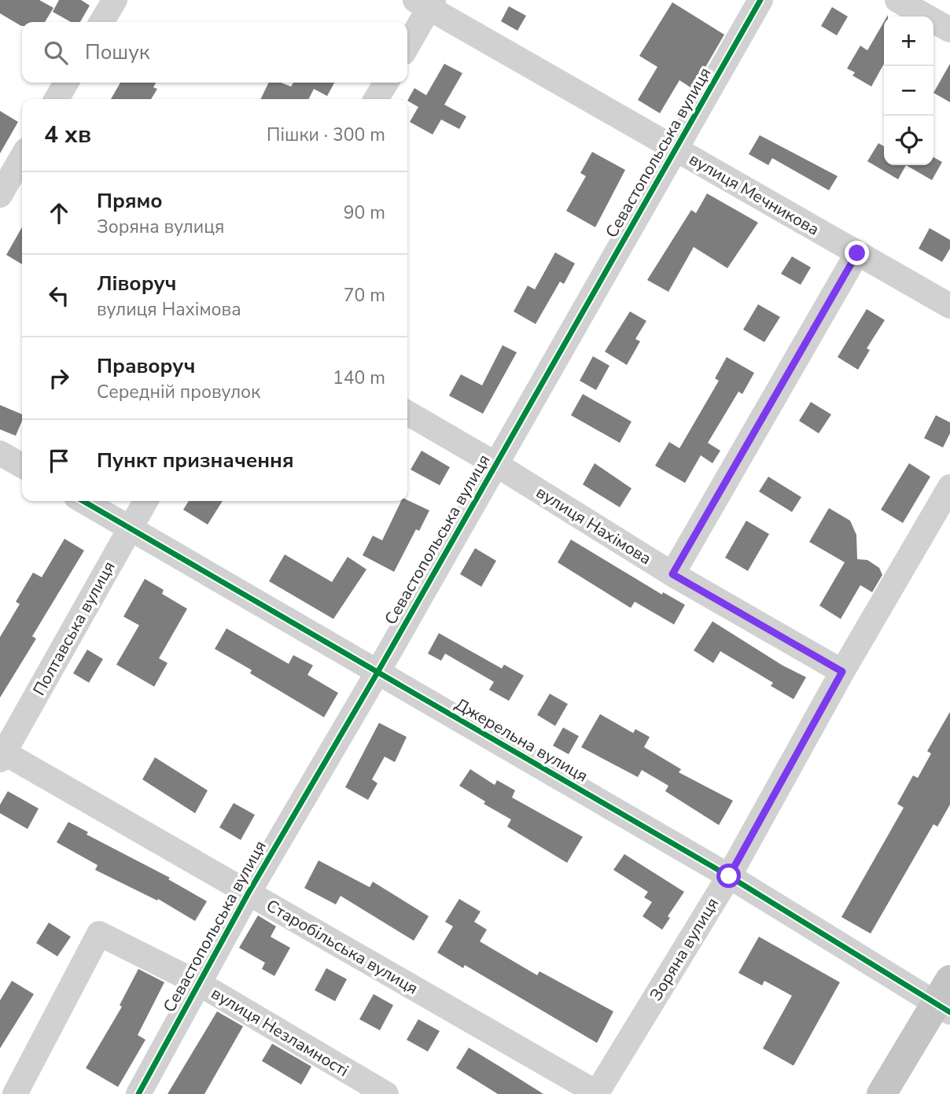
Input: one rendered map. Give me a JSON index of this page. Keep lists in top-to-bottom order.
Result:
{
  "streets": {
    "street": [
      "Севастопольська вулиця",
      "вулиця Мечникова",
      "вулиця Нахімова",
      "Полтавська вулиця",
      "Джерельна вулиця",
      "Старобільська вулиця",
      "Зоряна вулиця",
      "вулиця Незламності"
    ]
  },
  "crossings": [
    ["Севастопольська вулиця", "вулиця Мечникова"],
    ["Севастопольська вулиця", "вулиця Нахімова"],
    ["Севастопольська вулиця", "Джерельна вулиця"],
    ["Севастопольська вулиця", "Старобільська вулиця"],
    ["Севастопольська вулиця", "вулиця Незламності"],
    ["вулиця Нахімова", "Зоряна вулиця"],
    ["Полтавська вулиця", "Джерельна вулиця"],
    ["Полтавська вулиця", "Старобільська вулиця"],
    ["Джерельна вулиця", "Зоряна вулиця"],
    ["Старобільська вулиця", "Зоряна вулиця"]
  ],
  "page": {
    "map_buttons": ["+", "−"],
    "search": "Пошук",
    "heading": ["4 хв", "Пішки · 300 m"],
    "list": [
      ["Прямо", "Зоряна вулиця", "90 m"],
      ["Ліворуч", "вулиця Нахімова", "70 m"],
      ["Праворуч", "Середній провулок", "140 m"],
      "Пункт призначення"
    ]
  }
}
